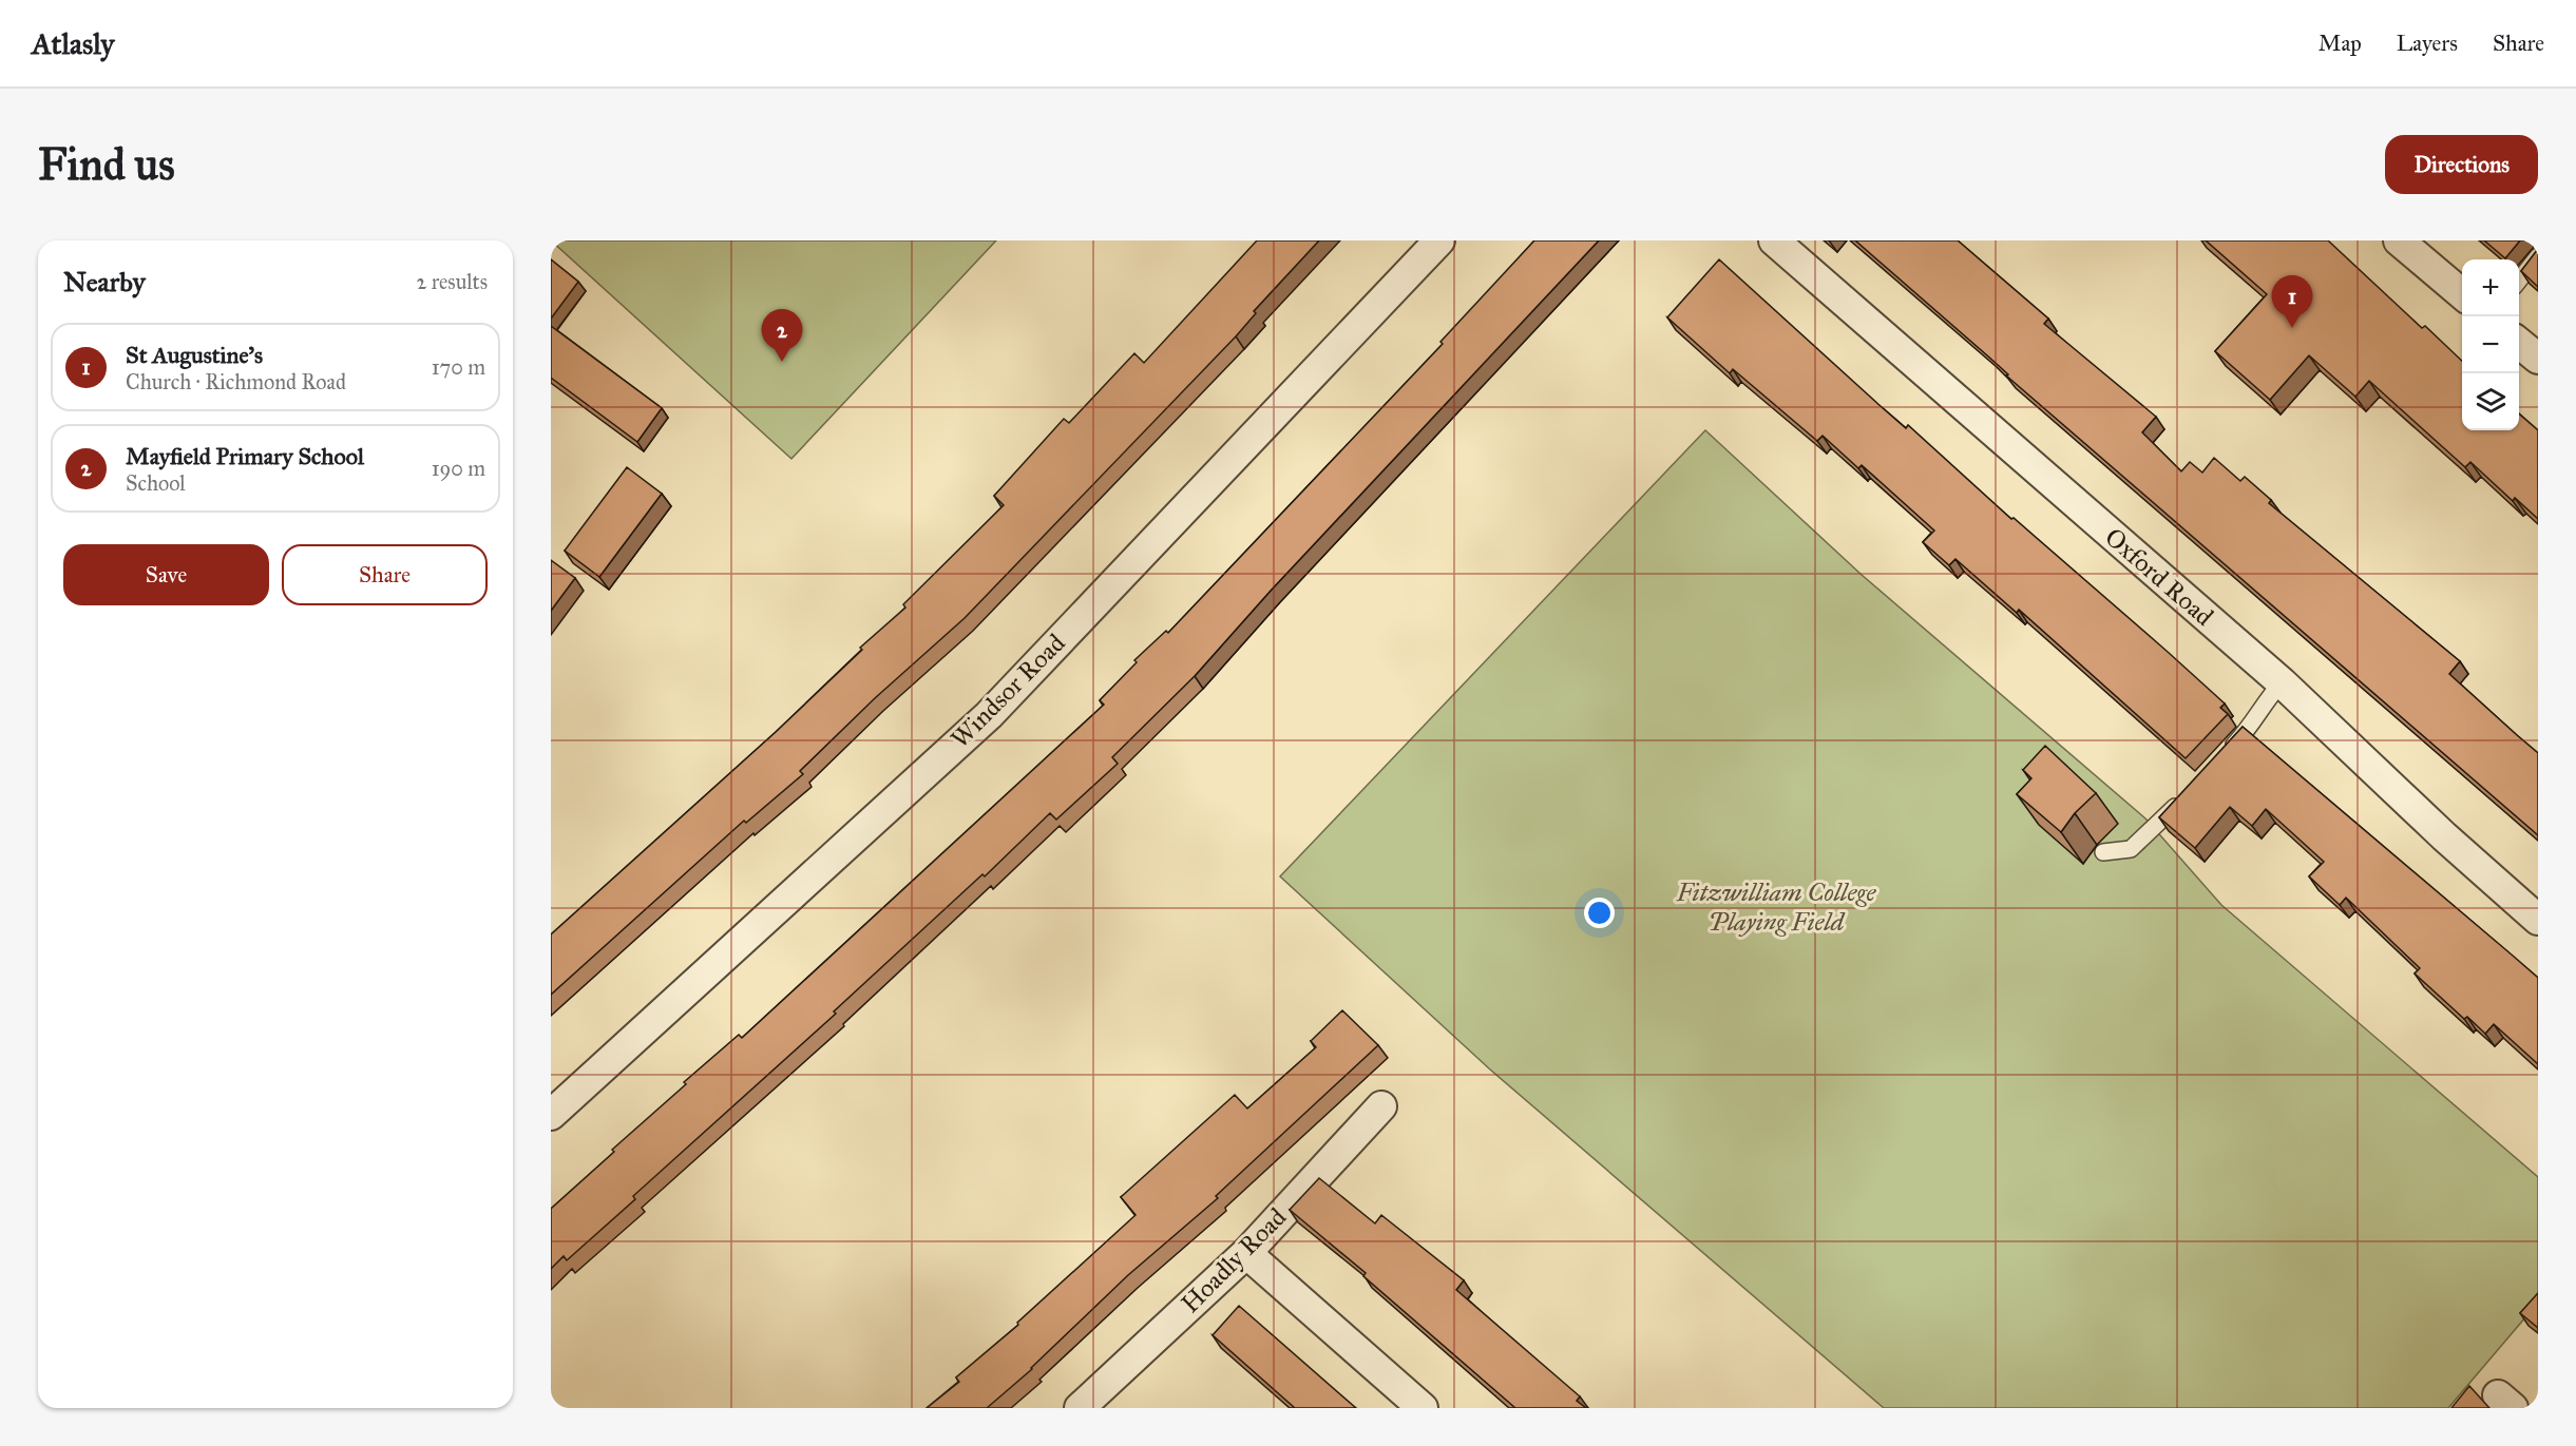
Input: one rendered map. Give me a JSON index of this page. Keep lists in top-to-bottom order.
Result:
{
  "streets": {
    "street": ["Oxford Road", "Windsor Road", "Hoadly Road"]
  },
  "parks": ["Fitzwilliam College Playing Field"],
  "page": {
    "header": "Atlasly",
    "nav": ["Map", "Layers", "Share"],
    "buttons": [
      "Directions",
      ["Save", "Share"]
    ],
    "title": "Find us",
    "heading": ["Nearby", "2 results"],
    "map_buttons": ["+", "−"],
    "pins": ["1", "2"],
    "list": [
      {
        "mark": "1",
        "name": "St Augustine's",
        "note": "Church · Richmond Road",
        "value": "170 m"
      },
      {
        "mark": "2",
        "name": "Mayfield Primary School",
        "note": "School",
        "value": "190 m"
      }
    ]
  }
}
